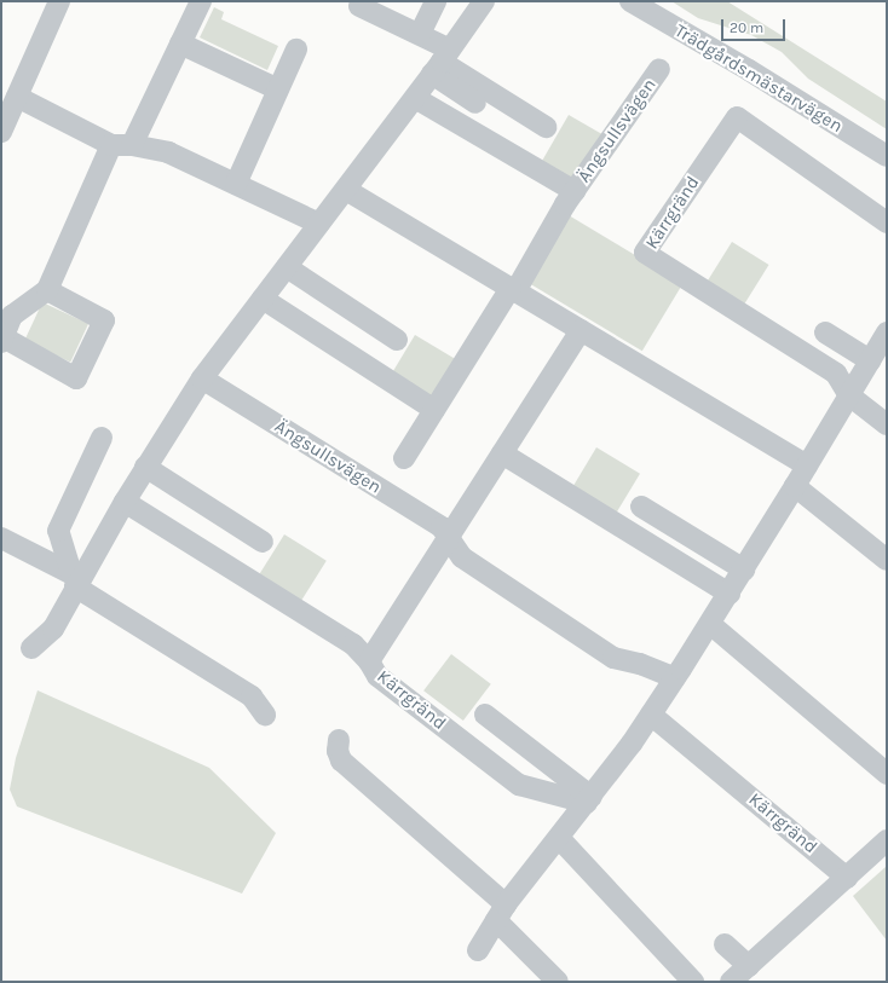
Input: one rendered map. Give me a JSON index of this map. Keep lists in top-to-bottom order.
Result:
{
  "streets": {
    "street": ["Trädgårdsmästarvägen", "Ängsullsvägen", "Kärrgränd"]
  },
  "crossings": [
    ["Ängsullsvägen", "Kärrgränd"]
  ],
  "scale_bar": "20 m"
}
